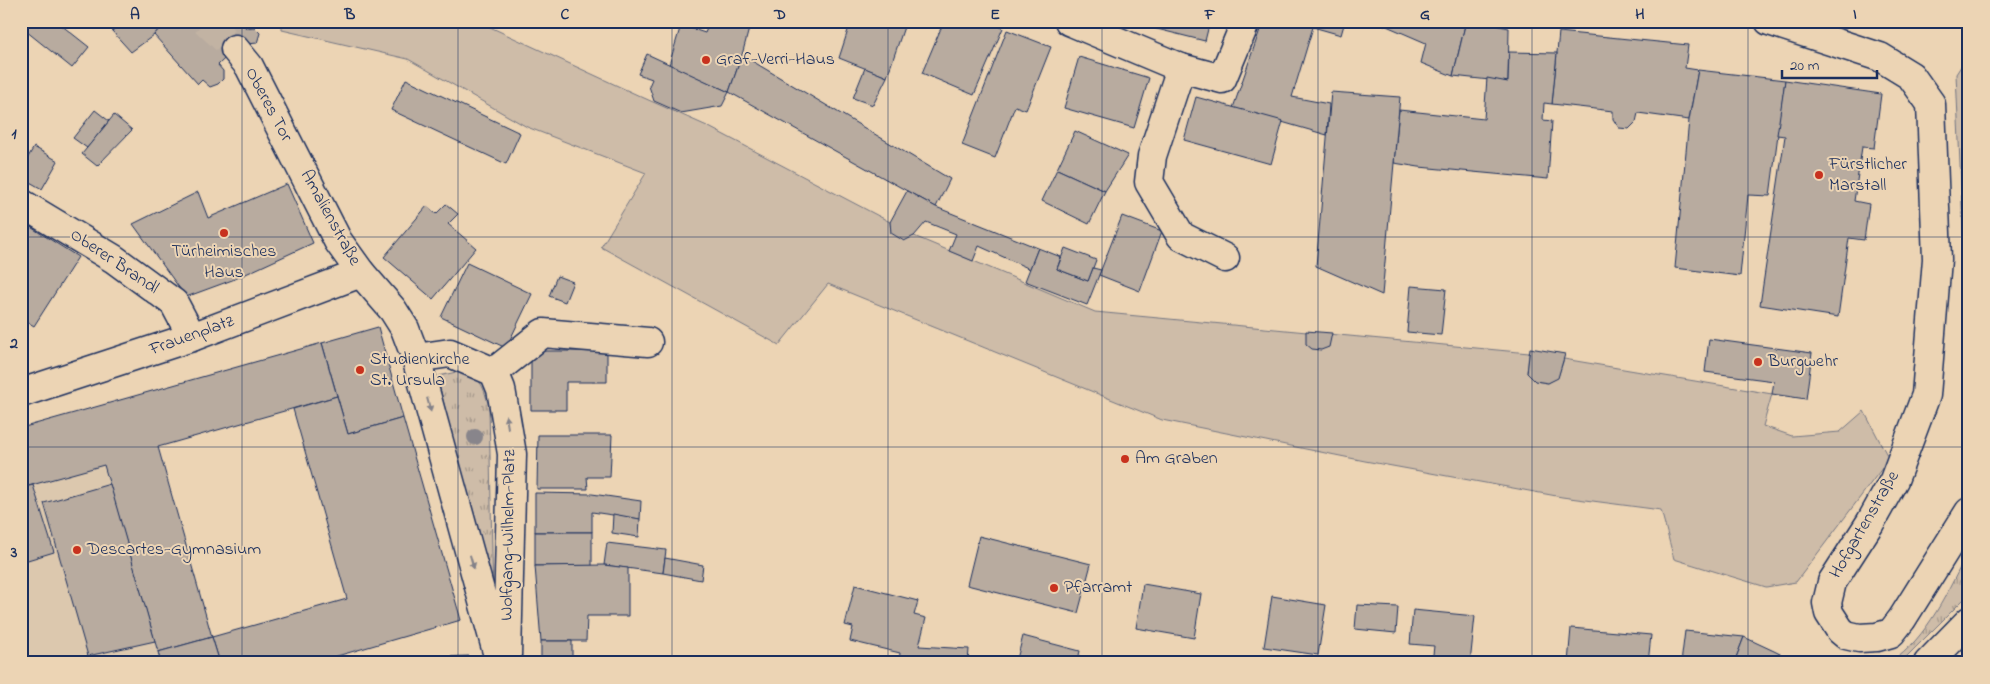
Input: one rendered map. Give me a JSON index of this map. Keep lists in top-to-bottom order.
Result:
{
  "streets": {
    "street": [
      "Oberes Tor",
      "Amalienstraße",
      "Oberer Brandl",
      "Frauenplatz",
      "Hofgartenstraße",
      "Wolfgang-Wilhelm-Platz"
    ]
  },
  "crossings": [
    ["Oberes Tor", "Amalienstraße"],
    ["Amalienstraße", "Frauenplatz"],
    ["Amalienstraße", "Wolfgang-Wilhelm-Platz"],
    ["Oberer Brandl", "Frauenplatz"],
    ["Frauenplatz", "Wolfgang-Wilhelm-Platz"]
  ],
  "places": [
    "Graf-Verri-Haus",
    "Fürstlicher Marstall",
    "Türheimisches Haus",
    "Burgwehr",
    "Studienkirche St. Ursula",
    "Am Graben",
    "Descartes-Gymnasium",
    "Pfarramt"
  ],
  "scale_bar": "20 m",
  "grid": {
    "columns": [
      "A",
      "B",
      "C",
      "D",
      "E",
      "F",
      "G",
      "H",
      "I"
    ],
    "rows": ["1", "2", "3"]
  }
}
